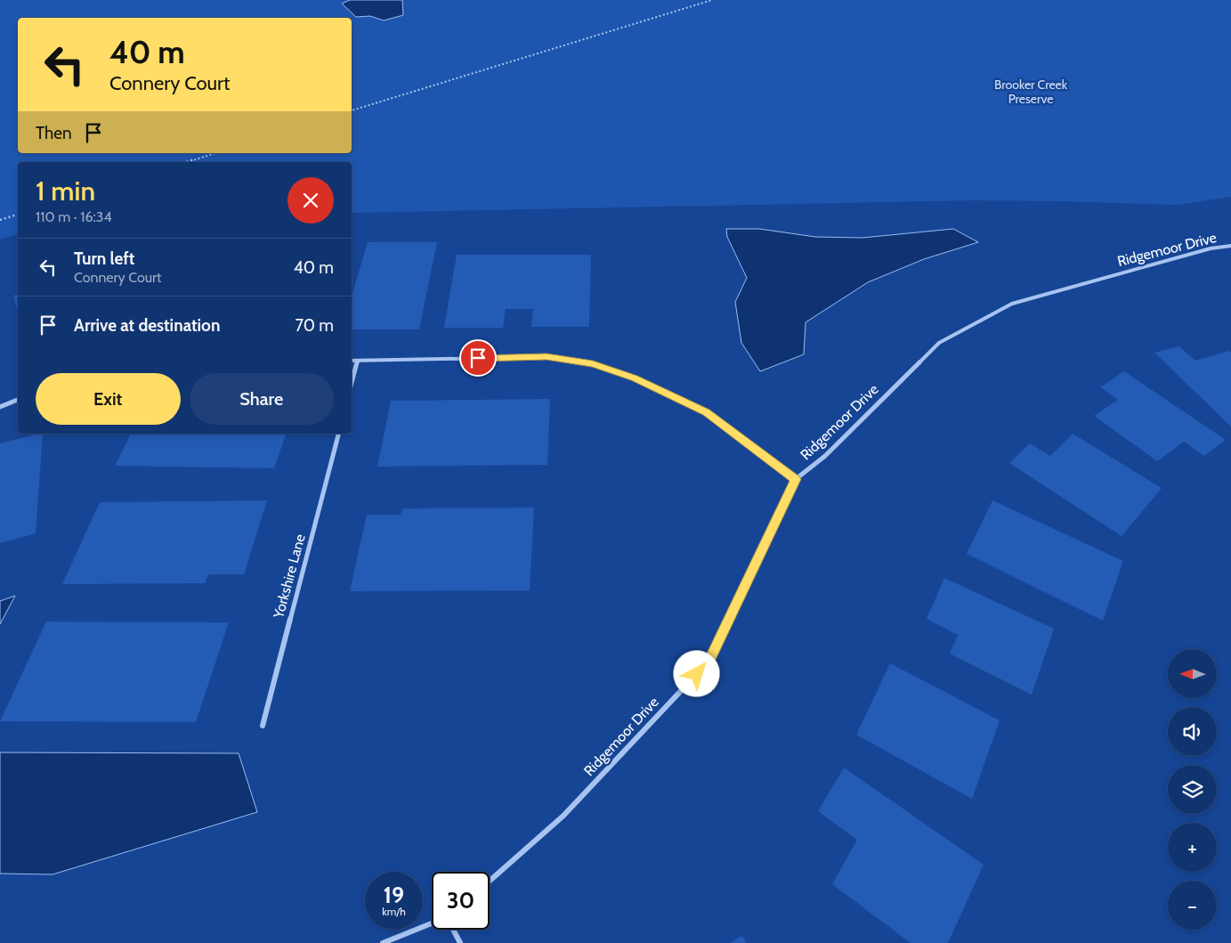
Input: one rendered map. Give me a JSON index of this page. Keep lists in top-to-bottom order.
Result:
{
  "streets": {
    "street": ["Ridgemoor Drive", "Yorkshire Lane"]
  },
  "parks": ["Brooker Creek Preserve"],
  "north": "left",
  "page": {
    "turn": ["40 m", "Connery Court"],
    "then": "Then",
    "heading": ["1 min", "110 m · 16:34"],
    "list": [
      {
        "name": "Turn left",
        "note": "Connery Court",
        "value": "40 m"
      },
      {
        "name": "Arrive at destination",
        "value": "70 m"
      }
    ],
    "buttons": ["Exit", "Share"],
    "map_buttons": ["+", "−"],
    "speed": "19 km/h",
    "limit": "30"
  }
}
